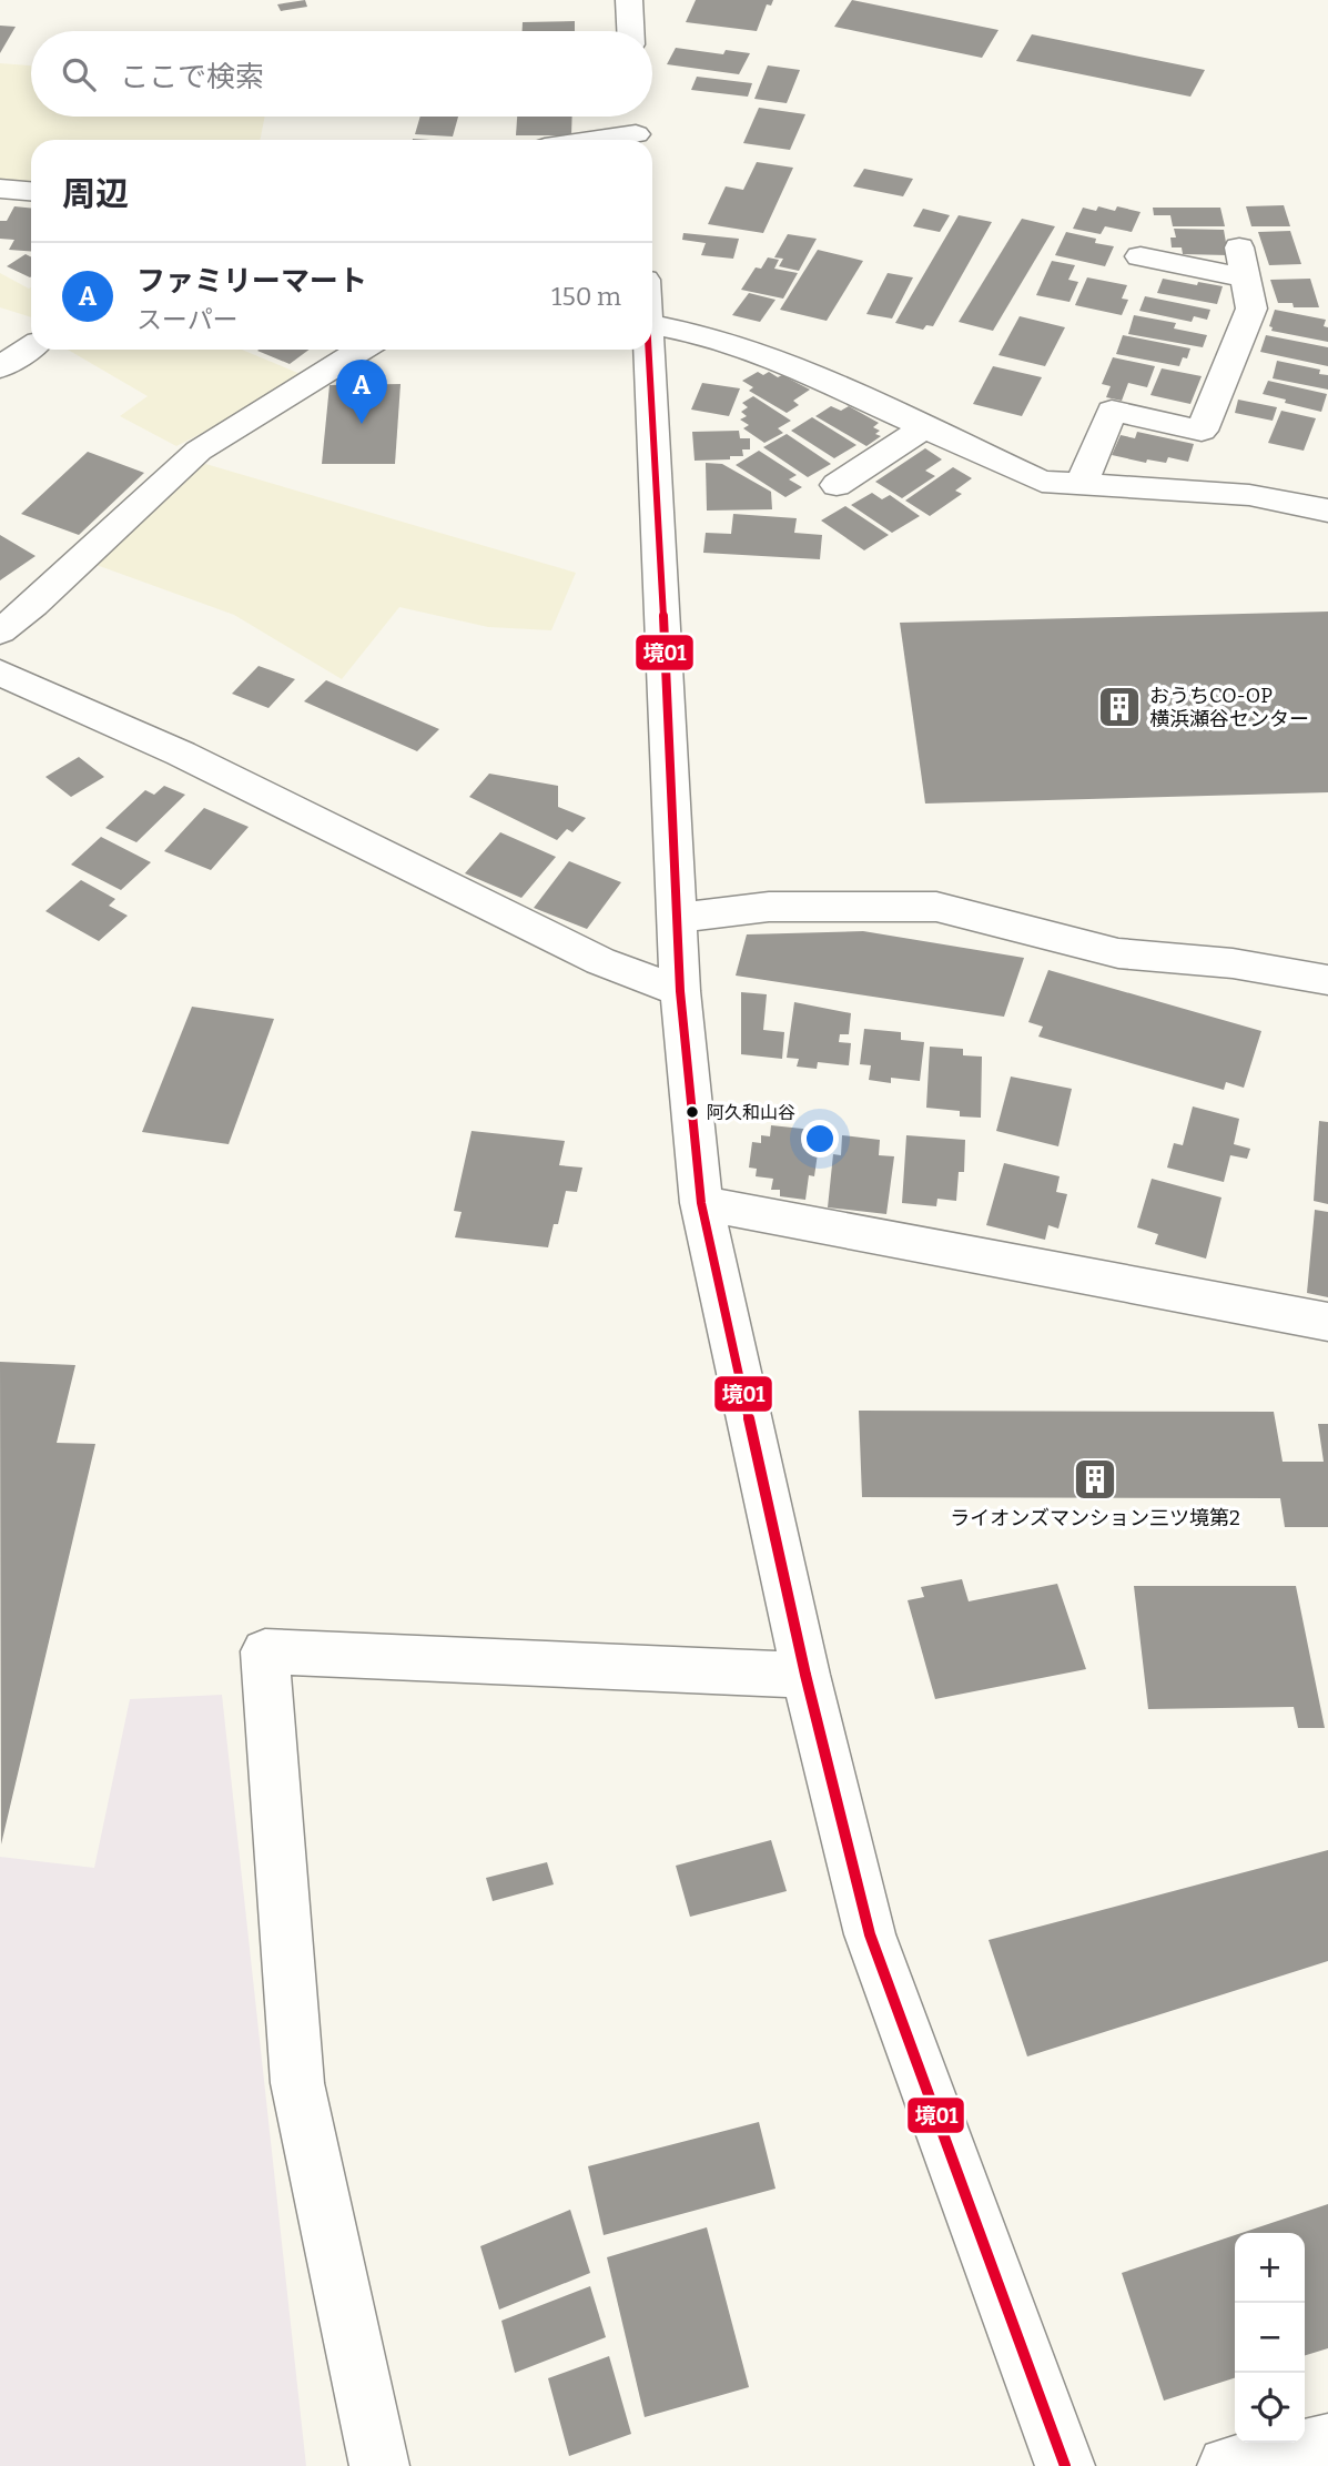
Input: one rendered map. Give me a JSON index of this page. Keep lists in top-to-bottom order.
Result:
{
  "places": {
    "building": ["おうちCO-OP 横浜瀬谷センター", "ライオンズマンション三ツ境第2"],
    "other": ["阿久和山谷"]
  },
  "lines": ["transit line 境01"],
  "page": {
    "search": "ここで検索",
    "heading": "周辺",
    "list": [
      {
        "mark": "A",
        "name": "ファミリーマート",
        "note": "スーパー",
        "value": "150 m"
      }
    ],
    "pins": "A",
    "map_buttons": ["+", "−"]
  }
}
